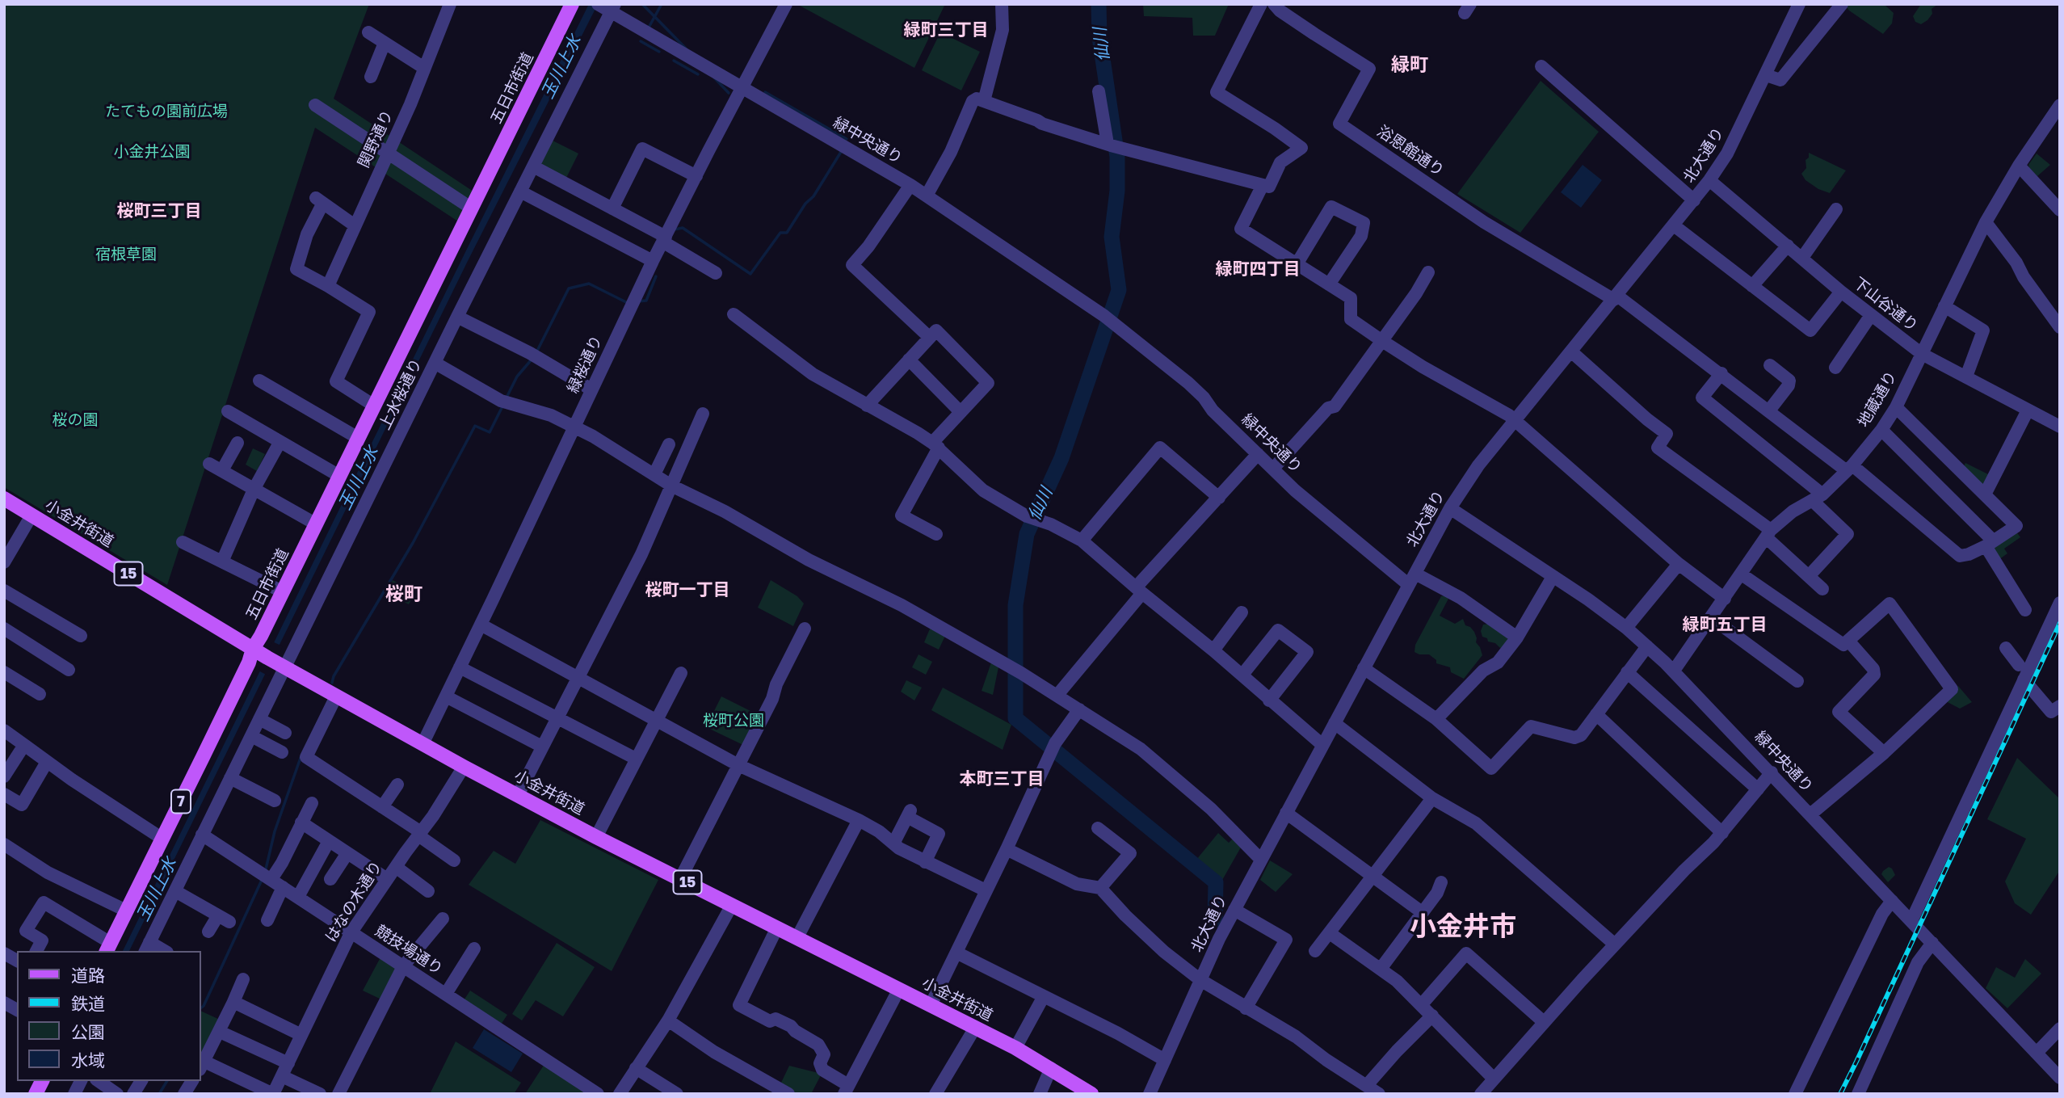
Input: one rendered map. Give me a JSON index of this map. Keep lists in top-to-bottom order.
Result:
{
  "streets": {
    "main road": [
      "五日市街道",
      "小金井街道",
      "15",
      "7"
    ],
    "street": [
      "関野通り",
      "緑中央通り",
      "浴恩館通り",
      "北大通り",
      "下山谷通り",
      "緑桜通り",
      "上水桜通り",
      "地蔵通り",
      "はなの木通り",
      "競技場通り"
    ]
  },
  "crossings": [
    ["五日市街道", "小金井街道"],
    ["緑中央通り", "北大通り"],
    ["緑中央通り", "緑桜通り"],
    ["緑中央通り", "上水桜通り"],
    ["緑中央通り", "地蔵通り"],
    ["浴恩館通り", "北大通り"],
    ["北大通り", "下山谷通り"],
    ["下山谷通り", "地蔵通り"],
    ["緑桜通り", "小金井街道"],
    ["上水桜通り", "小金井街道"],
    ["上水桜通り", "競技場通り"],
    ["小金井街道", "はなの木通り"],
    ["はなの木通り", "競技場通り"]
  ],
  "districts": [
    "緑町三丁目",
    "緑町",
    "桜町三丁目",
    "緑町四丁目",
    "桜町一丁目",
    "桜町",
    "緑町五丁目",
    "本町三丁目",
    "小金井市"
  ],
  "water": ["仙川", "玉川上水"],
  "parks": [
    "たてもの園前広場",
    "小金井公園",
    "宿根草園",
    "桜の園",
    "桜町公園"
  ],
  "legend": [
    "道路",
    "鉄道",
    "公園",
    "水域"
  ]
}
